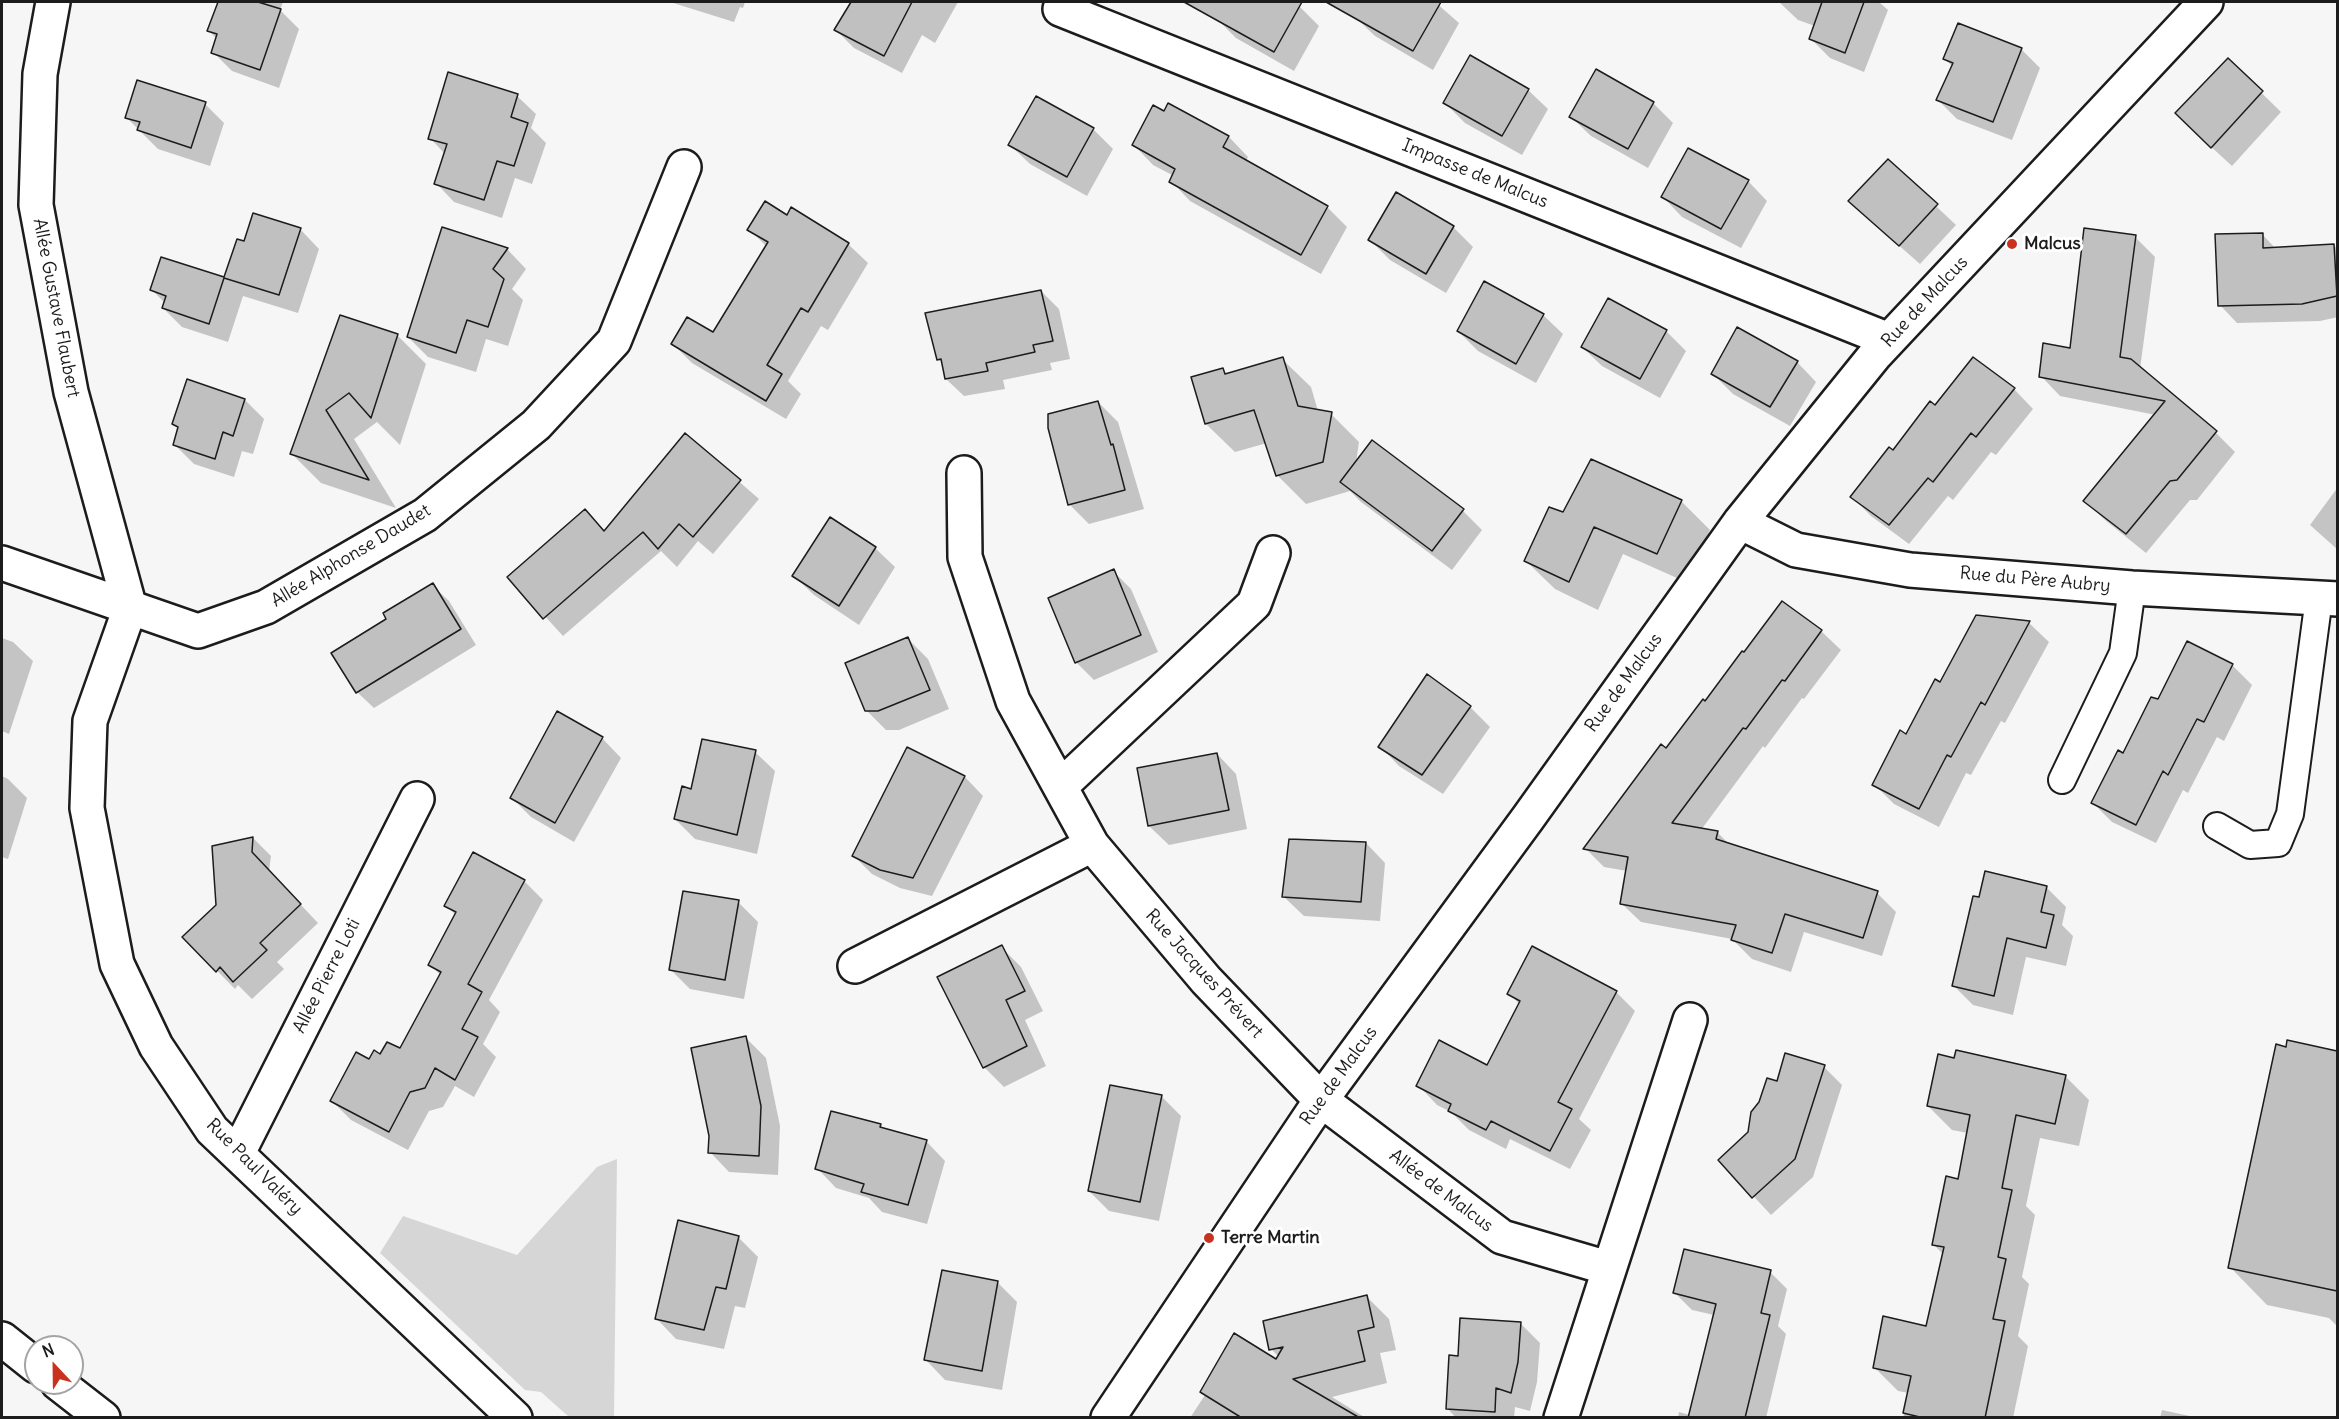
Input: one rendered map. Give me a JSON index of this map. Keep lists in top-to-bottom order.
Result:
{
  "streets": {
    "street": [
      "Impasse de Malcus",
      "Rue de Malcus",
      "Allée Gustave Flaubert",
      "Allée Alphonse Daudet",
      "Rue du Père Aubry",
      "Rue Jacques Prévert",
      "Allée Pierre Loti",
      "Rue Paul Valéry",
      "Allée de Malcus"
    ]
  },
  "crossings": [
    ["Impasse de Malcus", "Rue de Malcus"],
    ["Rue de Malcus", "Rue du Père Aubry"],
    ["Rue de Malcus", "Rue Jacques Prévert"],
    ["Rue de Malcus", "Allée de Malcus"],
    ["Allée Gustave Flaubert", "Allée Alphonse Daudet"],
    ["Allée Gustave Flaubert", "Rue Paul Valéry"],
    ["Allée Alphonse Daudet", "Rue Paul Valéry"],
    ["Rue Jacques Prévert", "Allée de Malcus"],
    ["Allée Pierre Loti", "Rue Paul Valéry"]
  ],
  "places": ["Malcus", "Terre Martin"],
  "north": "top"
}
